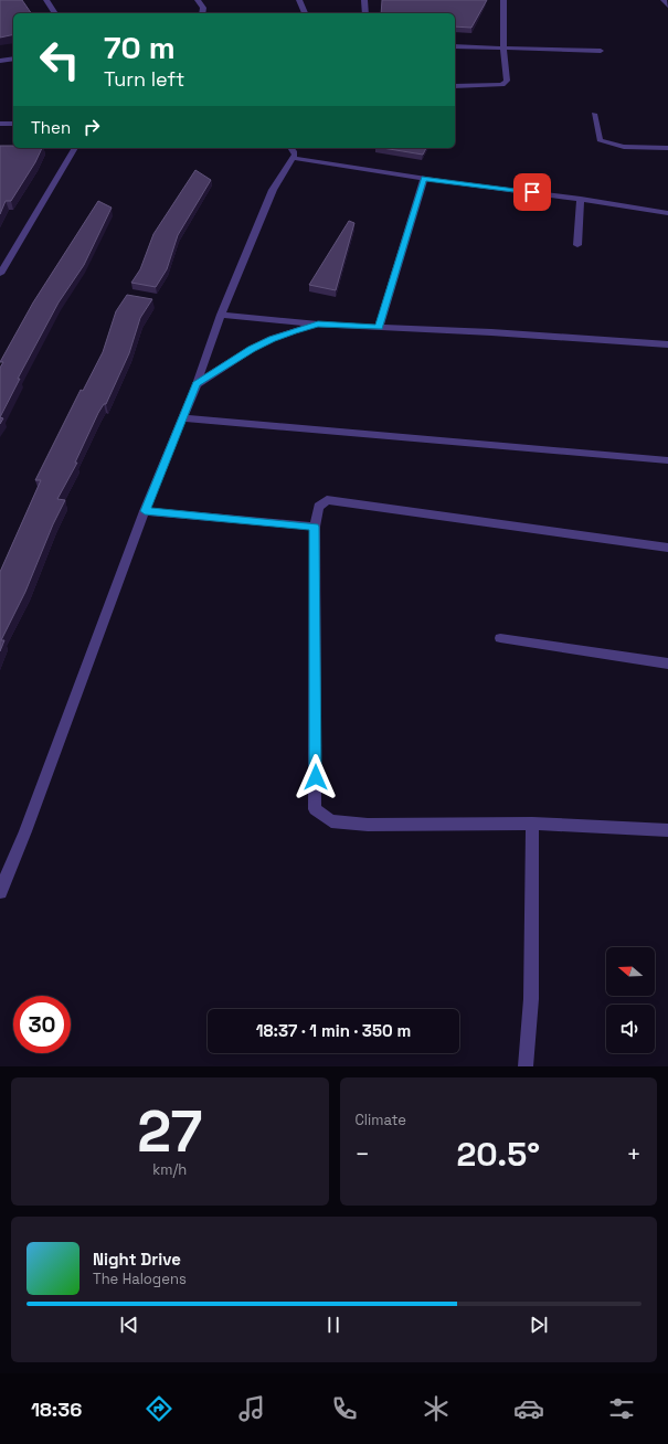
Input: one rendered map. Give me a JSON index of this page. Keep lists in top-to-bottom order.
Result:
{
  "north": "left",
  "page": {
    "turn": ["70 m", "Turn left"],
    "then": "Then",
    "limit": "30",
    "trip": "18:37 · 1 min · 350 m",
    "tile": [
      ["27", "km/h"],
      "Climate"
    ],
    "heat": ["−", "20.5°", "+"],
    "song": ["Night Drive", "The Halogens"],
    "tabs": "18:36"
  }
}
